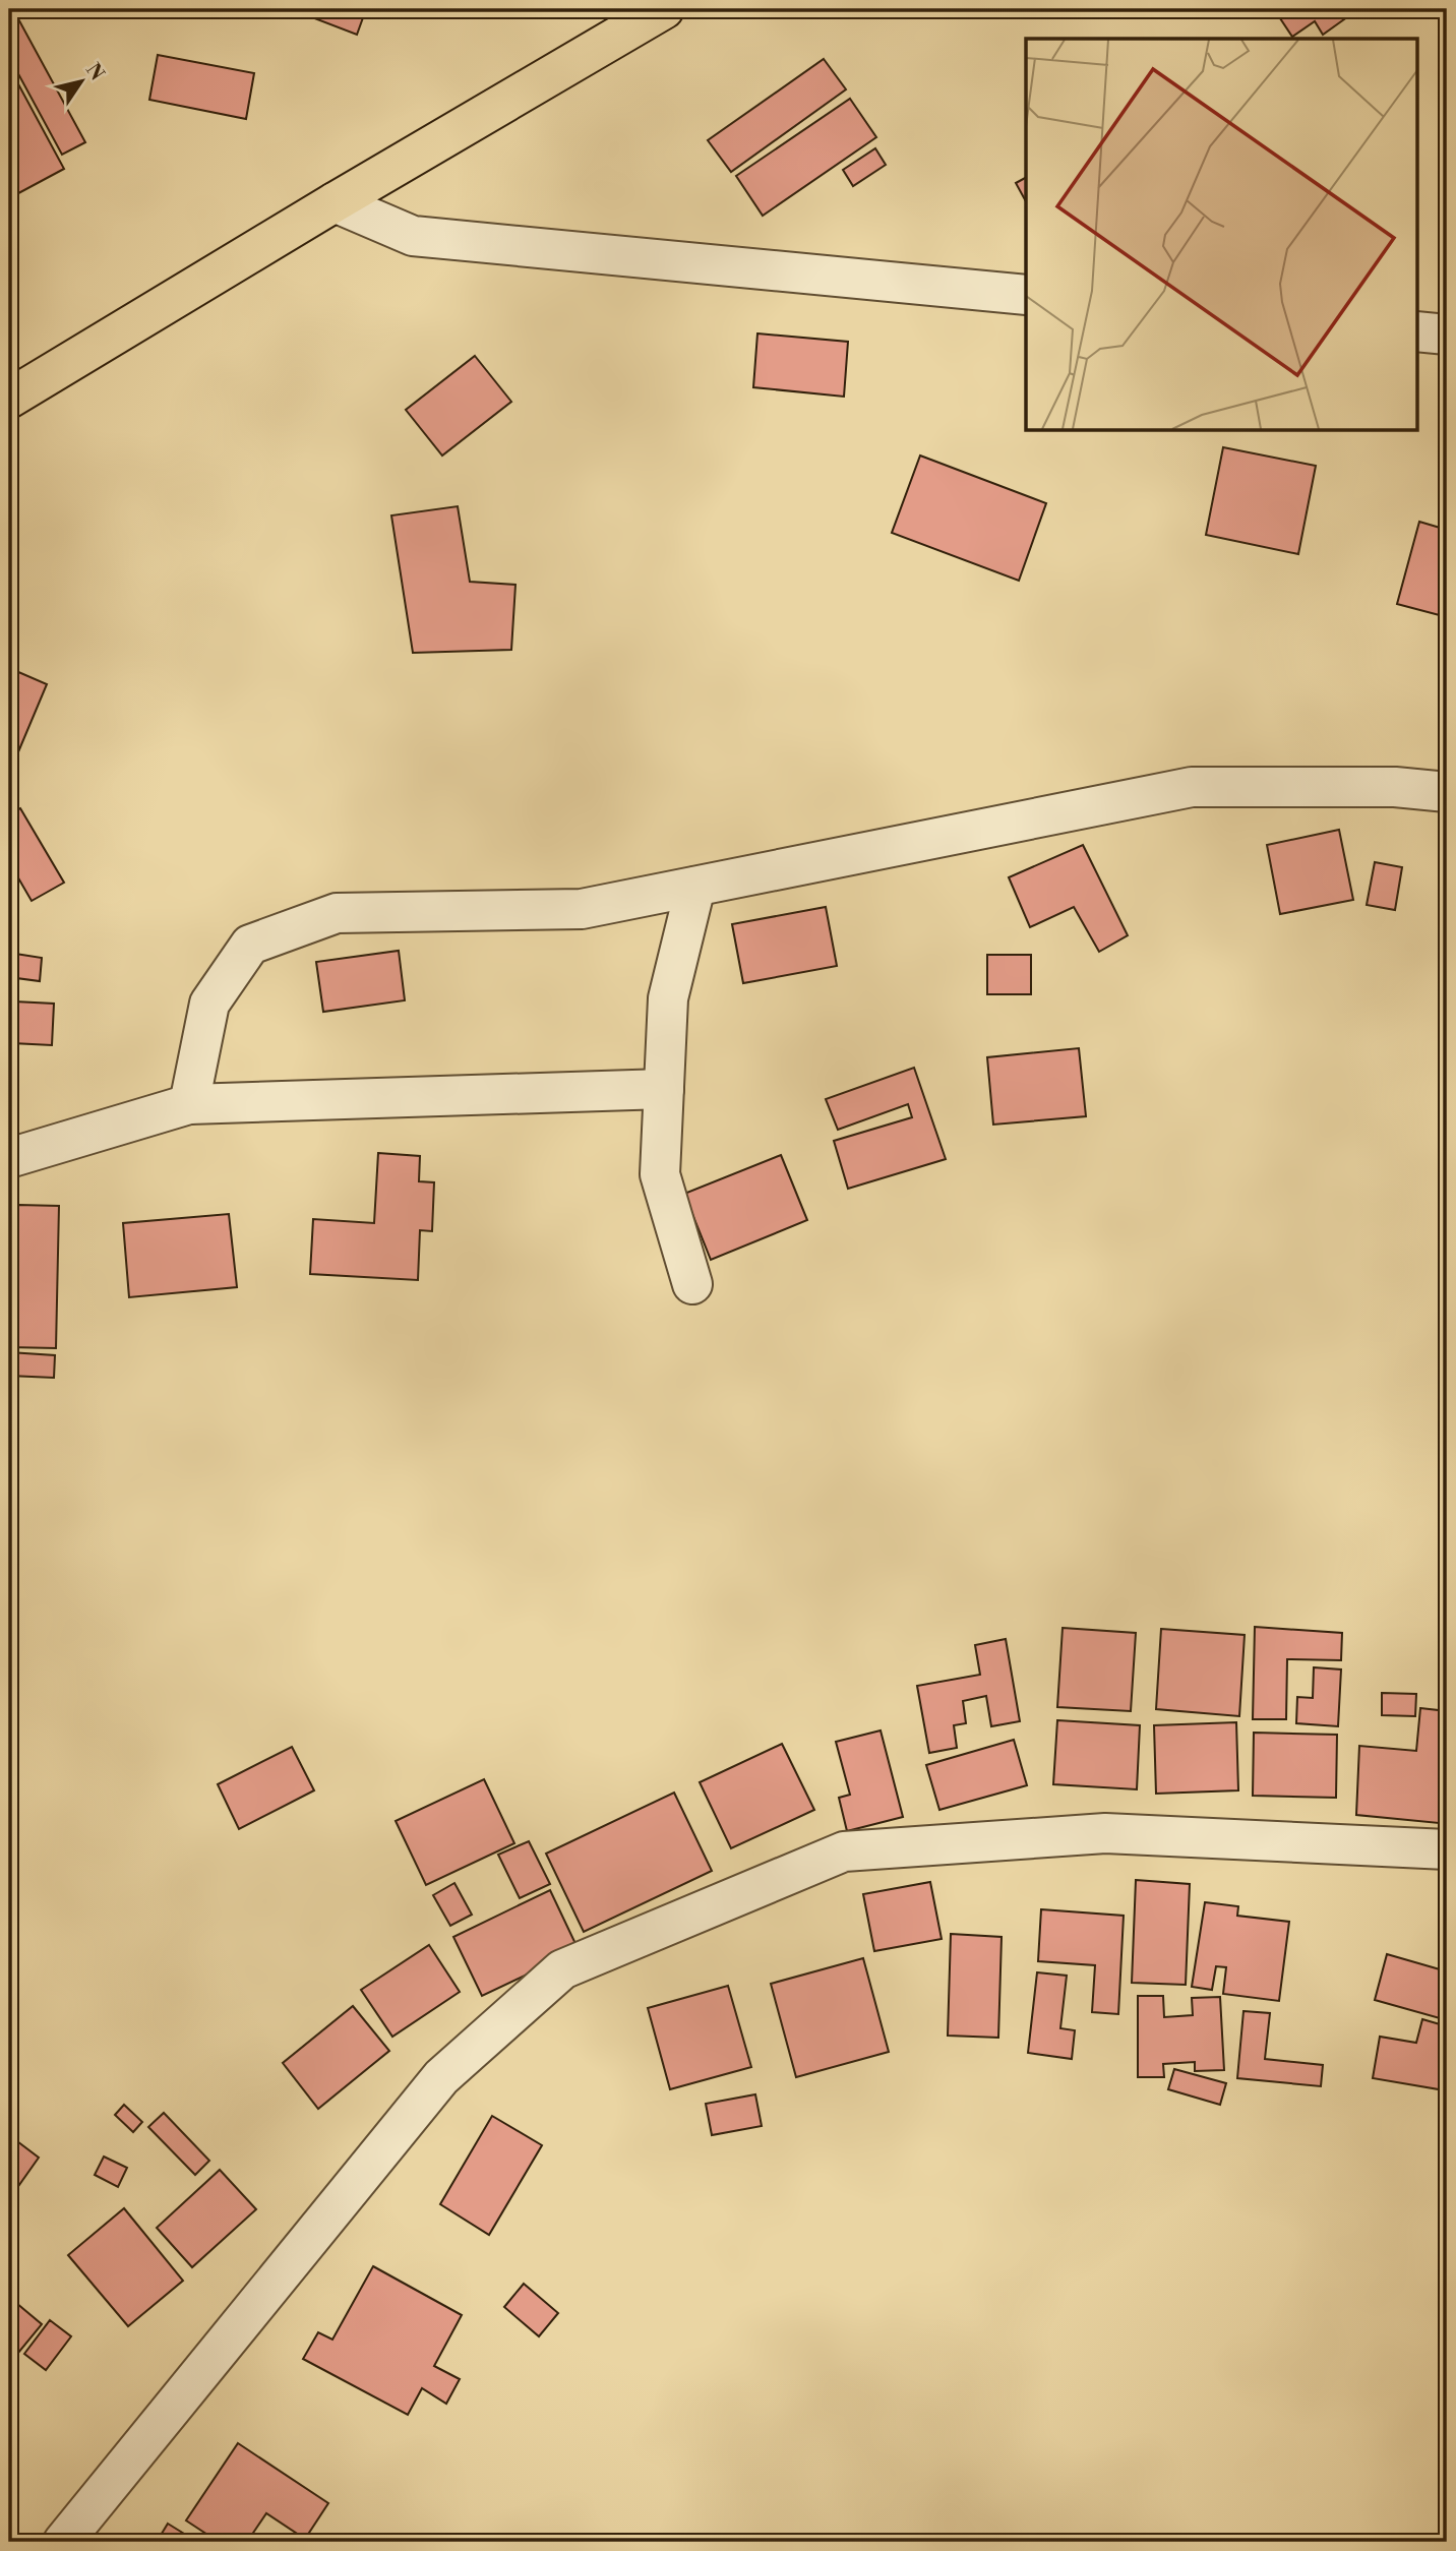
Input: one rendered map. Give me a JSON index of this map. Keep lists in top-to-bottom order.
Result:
{
  "north": "top right"
}
